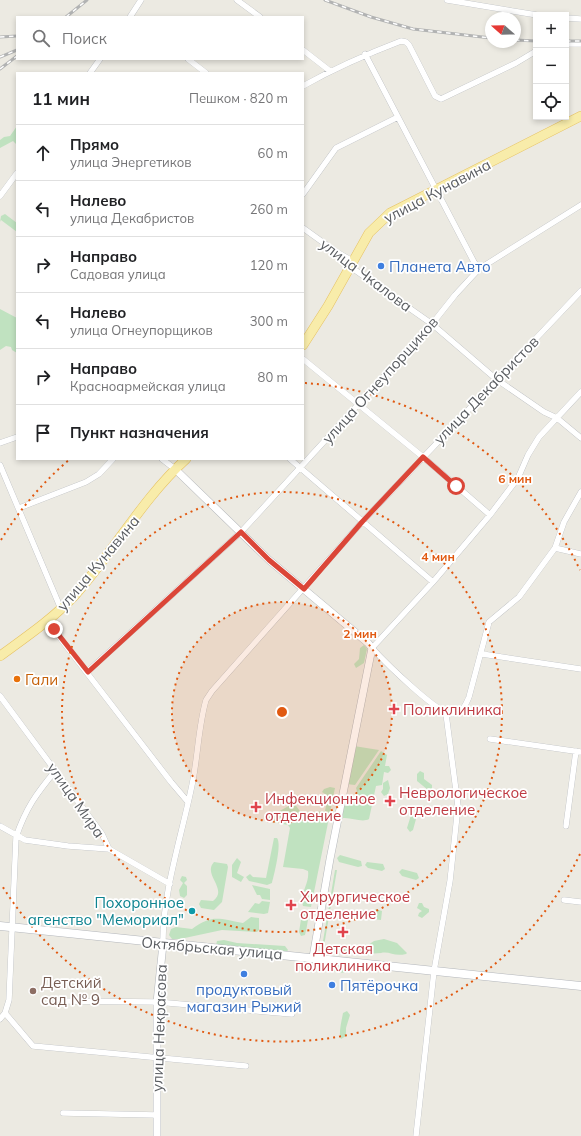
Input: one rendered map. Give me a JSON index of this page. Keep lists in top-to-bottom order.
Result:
{
  "streets": {
    "main road": ["улица Кунавина", "Октябрьская улица"],
    "street": [
      "улица Чкалова",
      "улица Огнеупорщиков",
      "улица Декабристов",
      "улица Мира",
      "улица Некрасова"
    ]
  },
  "crossings": [
    ["улица Кунавина", "улица Чкалова"],
    ["улица Чкалова", "улица Огнеупорщиков"],
    ["улица Чкалова", "улица Декабристов"],
    ["улица Декабристов", "улица Некрасова"],
    ["улица Мира", "улица Некрасова"],
    ["Октябрьская улица", "улица Некрасова"]
  ],
  "places": {
    "other": [
      "Планета Авто",
      "Гали",
      "Похоронное агенство \"Мемориал\"",
      "продуктовый магазин Рыжий",
      "Пятёрочка",
      "Детский сад № 9"
    ],
    "health": [
      "Поликлиника",
      "Неврологическое отделение",
      "Инфекционное отделение",
      "Хирургическое отделение",
      "Детская поликлиника"
    ]
  },
  "north": "left",
  "page": {
    "map_buttons": ["+", "−"],
    "search": "Поиск",
    "heading": ["11 мин", "Пешком · 820 m"],
    "list": [
      ["Прямо", "улица Энергетиков", "60 m"],
      ["Налево", "улица Декабристов", "260 m"],
      ["Направо", "Садовая улица", "120 m"],
      ["Налево", "улица Огнеупорщиков", "300 m"],
      ["Направо", "Красноармейская улица", "80 m"],
      "Пункт назначения"
    ]
  },
  "rings": ["6 мин", "4 мин", "2 мин"]
}
